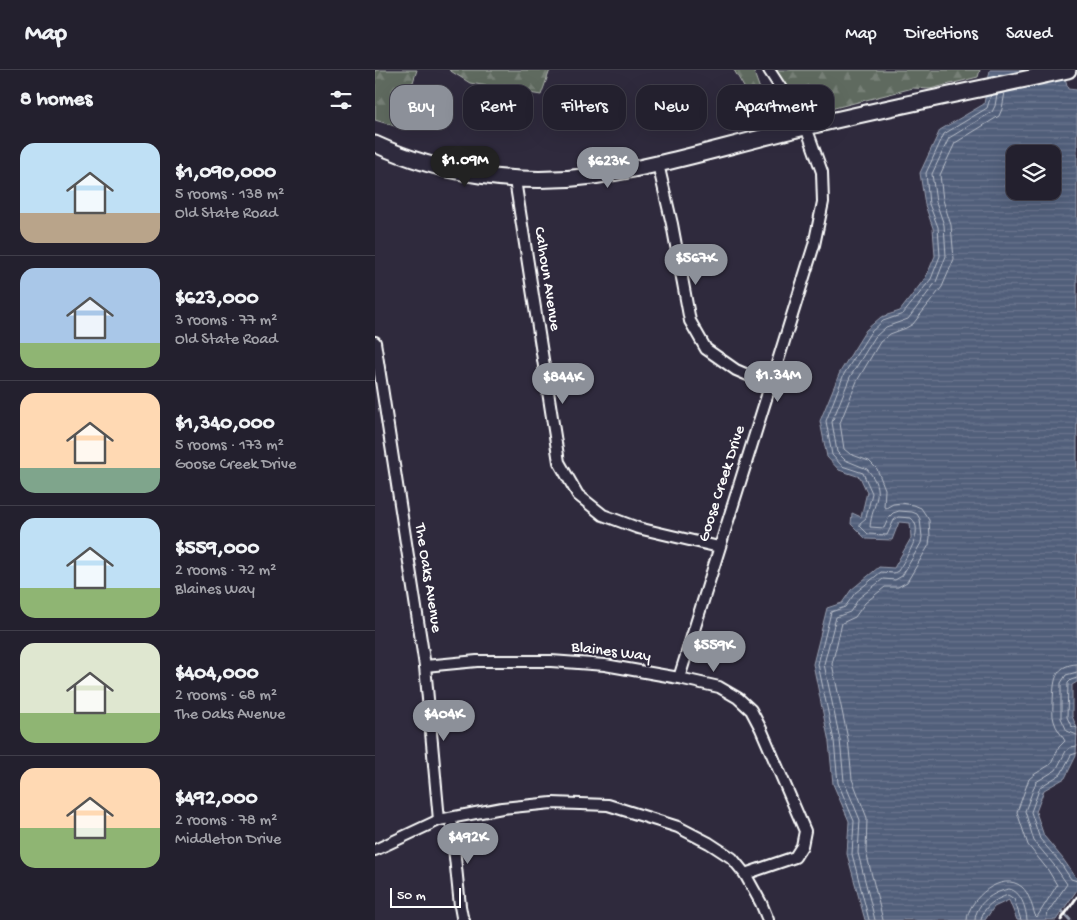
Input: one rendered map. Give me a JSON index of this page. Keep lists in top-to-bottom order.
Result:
{
  "streets": {
    "street": [
      "Calhoun Avenue",
      "Goose Creek Drive",
      "The Oaks Avenue",
      "Blaines Way"
    ]
  },
  "crossings": [
    ["Calhoun Avenue", "Goose Creek Drive"],
    ["Goose Creek Drive", "Blaines Way"],
    ["The Oaks Avenue", "Blaines Way"]
  ],
  "scale_bar": "50 m",
  "page": {
    "header": "Map",
    "nav": ["Map", "Directions", "Saved"],
    "heading": "8 homes",
    "chip": [
      "Buy",
      "Rent",
      "Filters",
      "New",
      "Apartment"
    ],
    "list": [
      {
        "name": "$1,090,000",
        "note": "5 rooms · 138 m² · Old State Road"
      },
      {
        "name": "$623,000",
        "note": "3 rooms · 77 m² · Old State Road"
      },
      {
        "name": "$1,340,000",
        "note": "5 rooms · 173 m² · Goose Creek Drive"
      },
      {
        "name": "$559,000",
        "note": "2 rooms · 72 m² · Blaines Way"
      },
      {
        "name": "$404,000",
        "note": "2 rooms · 68 m² · The Oaks Avenue"
      },
      {
        "name": "$492,000",
        "note": "2 rooms · 78 m² · Middleton Drive"
      }
    ],
    "price": [
      "$1.09M",
      "$623K",
      "$567K",
      "$1.34M",
      "$844K",
      "$559K",
      "$404K",
      "$492K"
    ],
    "scale": "50 m"
  }
}
